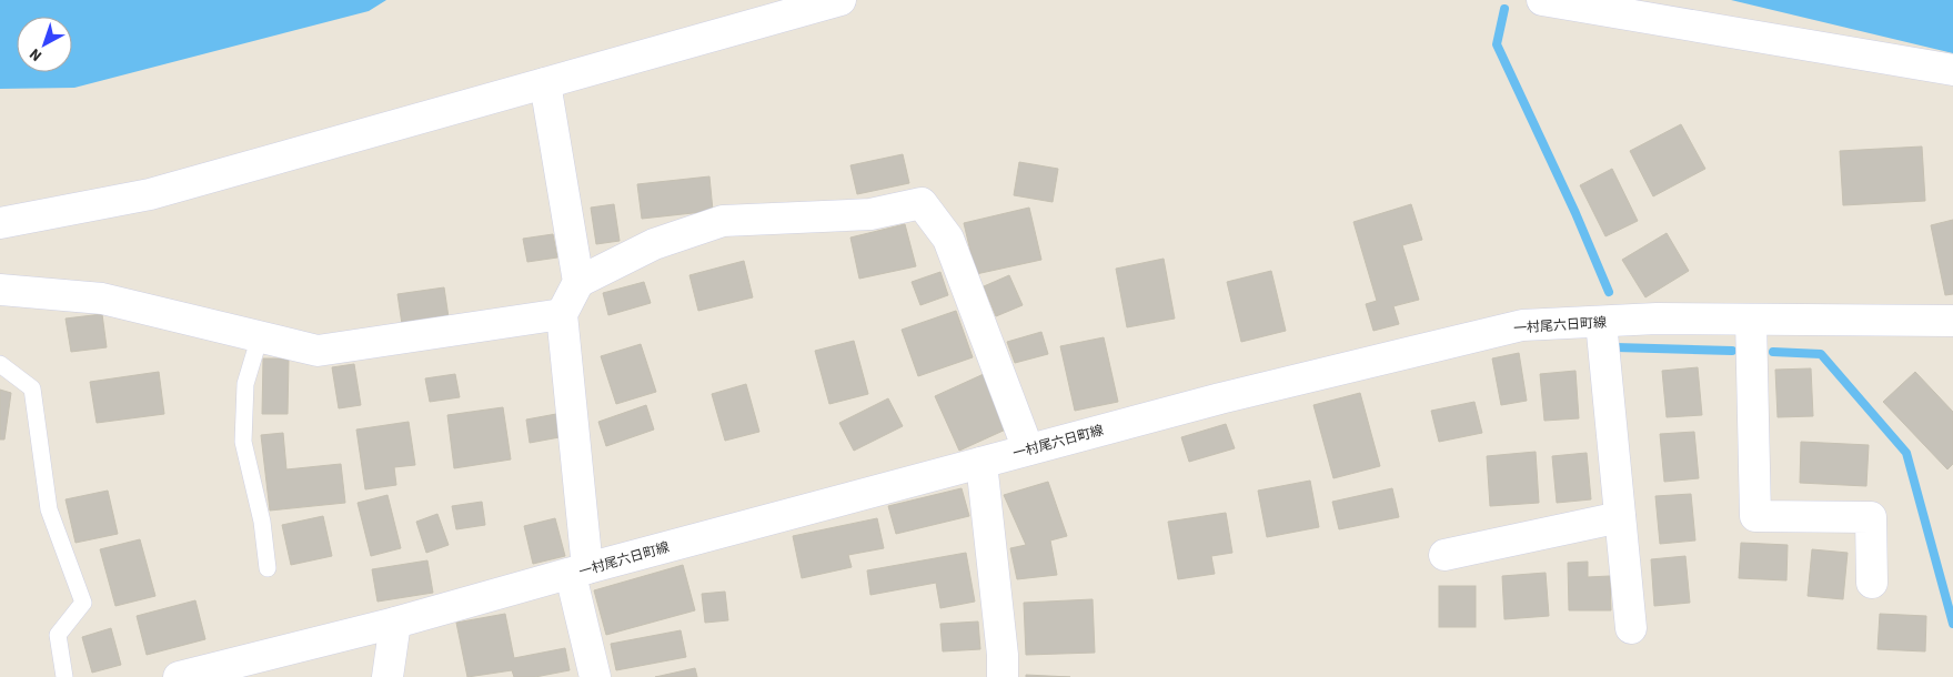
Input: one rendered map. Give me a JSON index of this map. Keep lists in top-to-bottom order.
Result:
{
  "streets": {
    "street": ["一村尾六日町線"]
  },
  "north": "bottom left"
}
